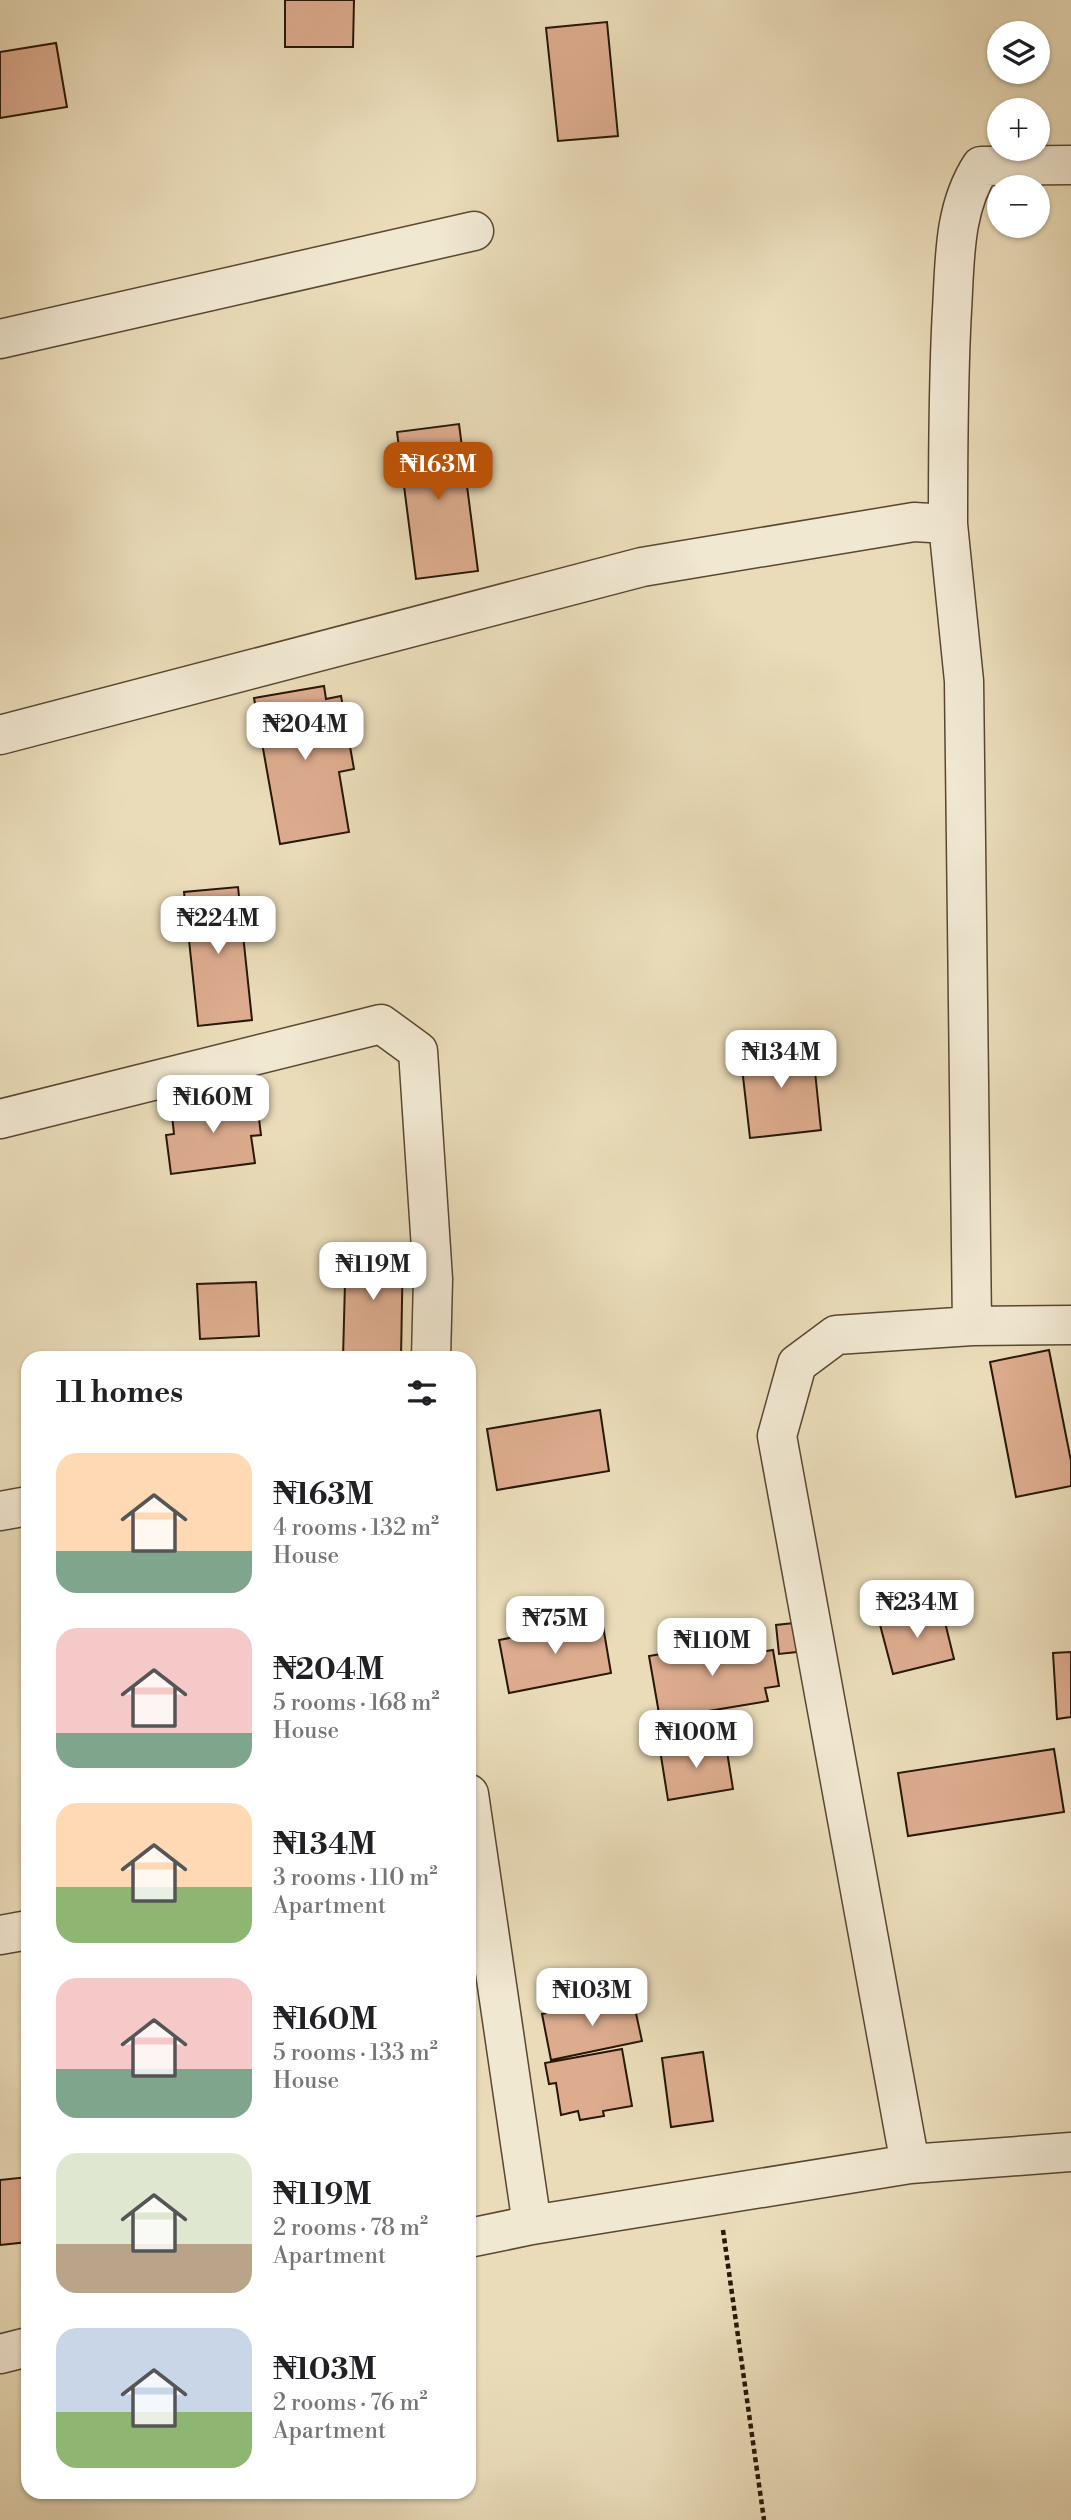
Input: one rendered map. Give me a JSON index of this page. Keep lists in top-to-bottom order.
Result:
{
  "page": {
    "map_buttons": ["+", "−"],
    "price": [
      "₦163M",
      "₦204M",
      "₦224M",
      "₦134M",
      "₦160M",
      "₦119M",
      "₦234M",
      "₦75M",
      "₦110M",
      "₦100M",
      "₦103M"
    ],
    "heading": "11 homes",
    "list": [
      {
        "name": "₦163M",
        "note": "4 rooms · 132 m² · House"
      },
      {
        "name": "₦204M",
        "note": "5 rooms · 168 m² · House"
      },
      {
        "name": "₦134M",
        "note": "3 rooms · 110 m² · Apartment"
      },
      {
        "name": "₦160M",
        "note": "5 rooms · 133 m² · House"
      },
      {
        "name": "₦119M",
        "note": "2 rooms · 78 m² · Apartment"
      },
      {
        "name": "₦103M",
        "note": "2 rooms · 76 m² · Apartment"
      }
    ]
  }
}
